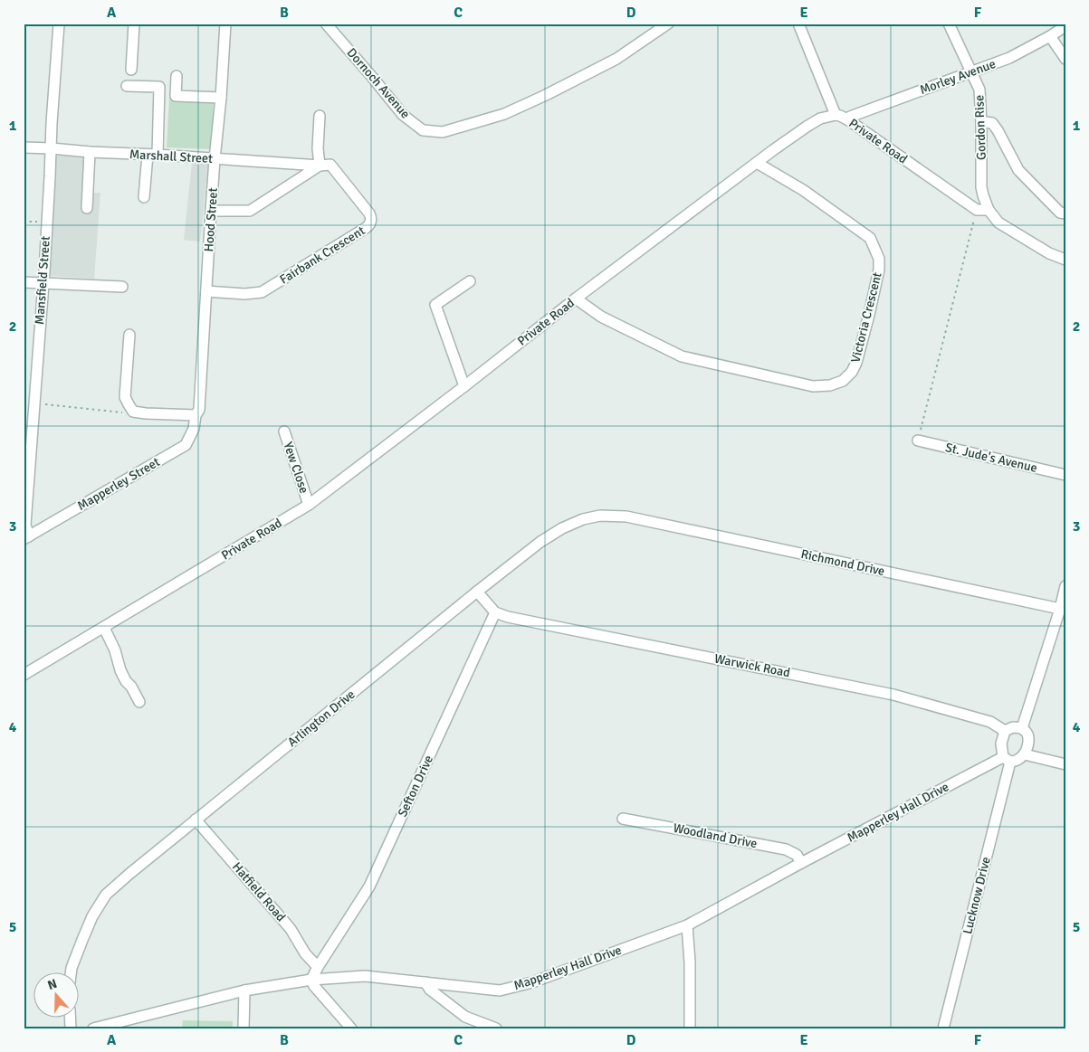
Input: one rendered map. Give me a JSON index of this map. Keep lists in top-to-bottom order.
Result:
{
  "streets": {
    "street": [
      "Morley Avenue",
      "Dornoch Avenue",
      "Gordon Rise",
      "Private Road",
      "Marshall Street",
      "Hood Street",
      "Fairbank Crescent",
      "Mansfield Street",
      "Victoria Crescent",
      "St. Jude's Avenue",
      "Yew Close",
      "Mapperley Street",
      "Richmond Drive",
      "Warwick Road",
      "Arlington Drive",
      "Sefton Drive",
      "Mapperley Hall Drive",
      "Woodland Drive",
      "Hatfield Road",
      "Lucknow Drive"
    ]
  },
  "crossings": [
    ["Morley Avenue", "Gordon Rise"],
    ["Morley Avenue", "Private Road"],
    ["Private Road", "Victoria Crescent"],
    ["Private Road", "Yew Close"],
    ["Marshall Street", "Hood Street"],
    ["Marshall Street", "Fairbank Crescent"],
    ["Marshall Street", "Mansfield Street"],
    ["Hood Street", "Fairbank Crescent"],
    ["Hood Street", "Mapperley Street"],
    ["Mansfield Street", "Mapperley Street"],
    ["Richmond Drive", "Arlington Drive"],
    ["Warwick Road", "Sefton Drive"],
    ["Warwick Road", "Mapperley Hall Drive"],
    ["Warwick Road", "Lucknow Drive"],
    ["Arlington Drive", "Hatfield Road"],
    ["Sefton Drive", "Mapperley Hall Drive"],
    ["Sefton Drive", "Hatfield Road"],
    ["Mapperley Hall Drive", "Woodland Drive"],
    ["Mapperley Hall Drive", "Lucknow Drive"]
  ],
  "north": "top",
  "grid": {
    "columns": [
      "A",
      "B",
      "C",
      "D",
      "E",
      "F"
    ],
    "rows": [
      "1",
      "2",
      "3",
      "4",
      "5"
    ]
  }
}
